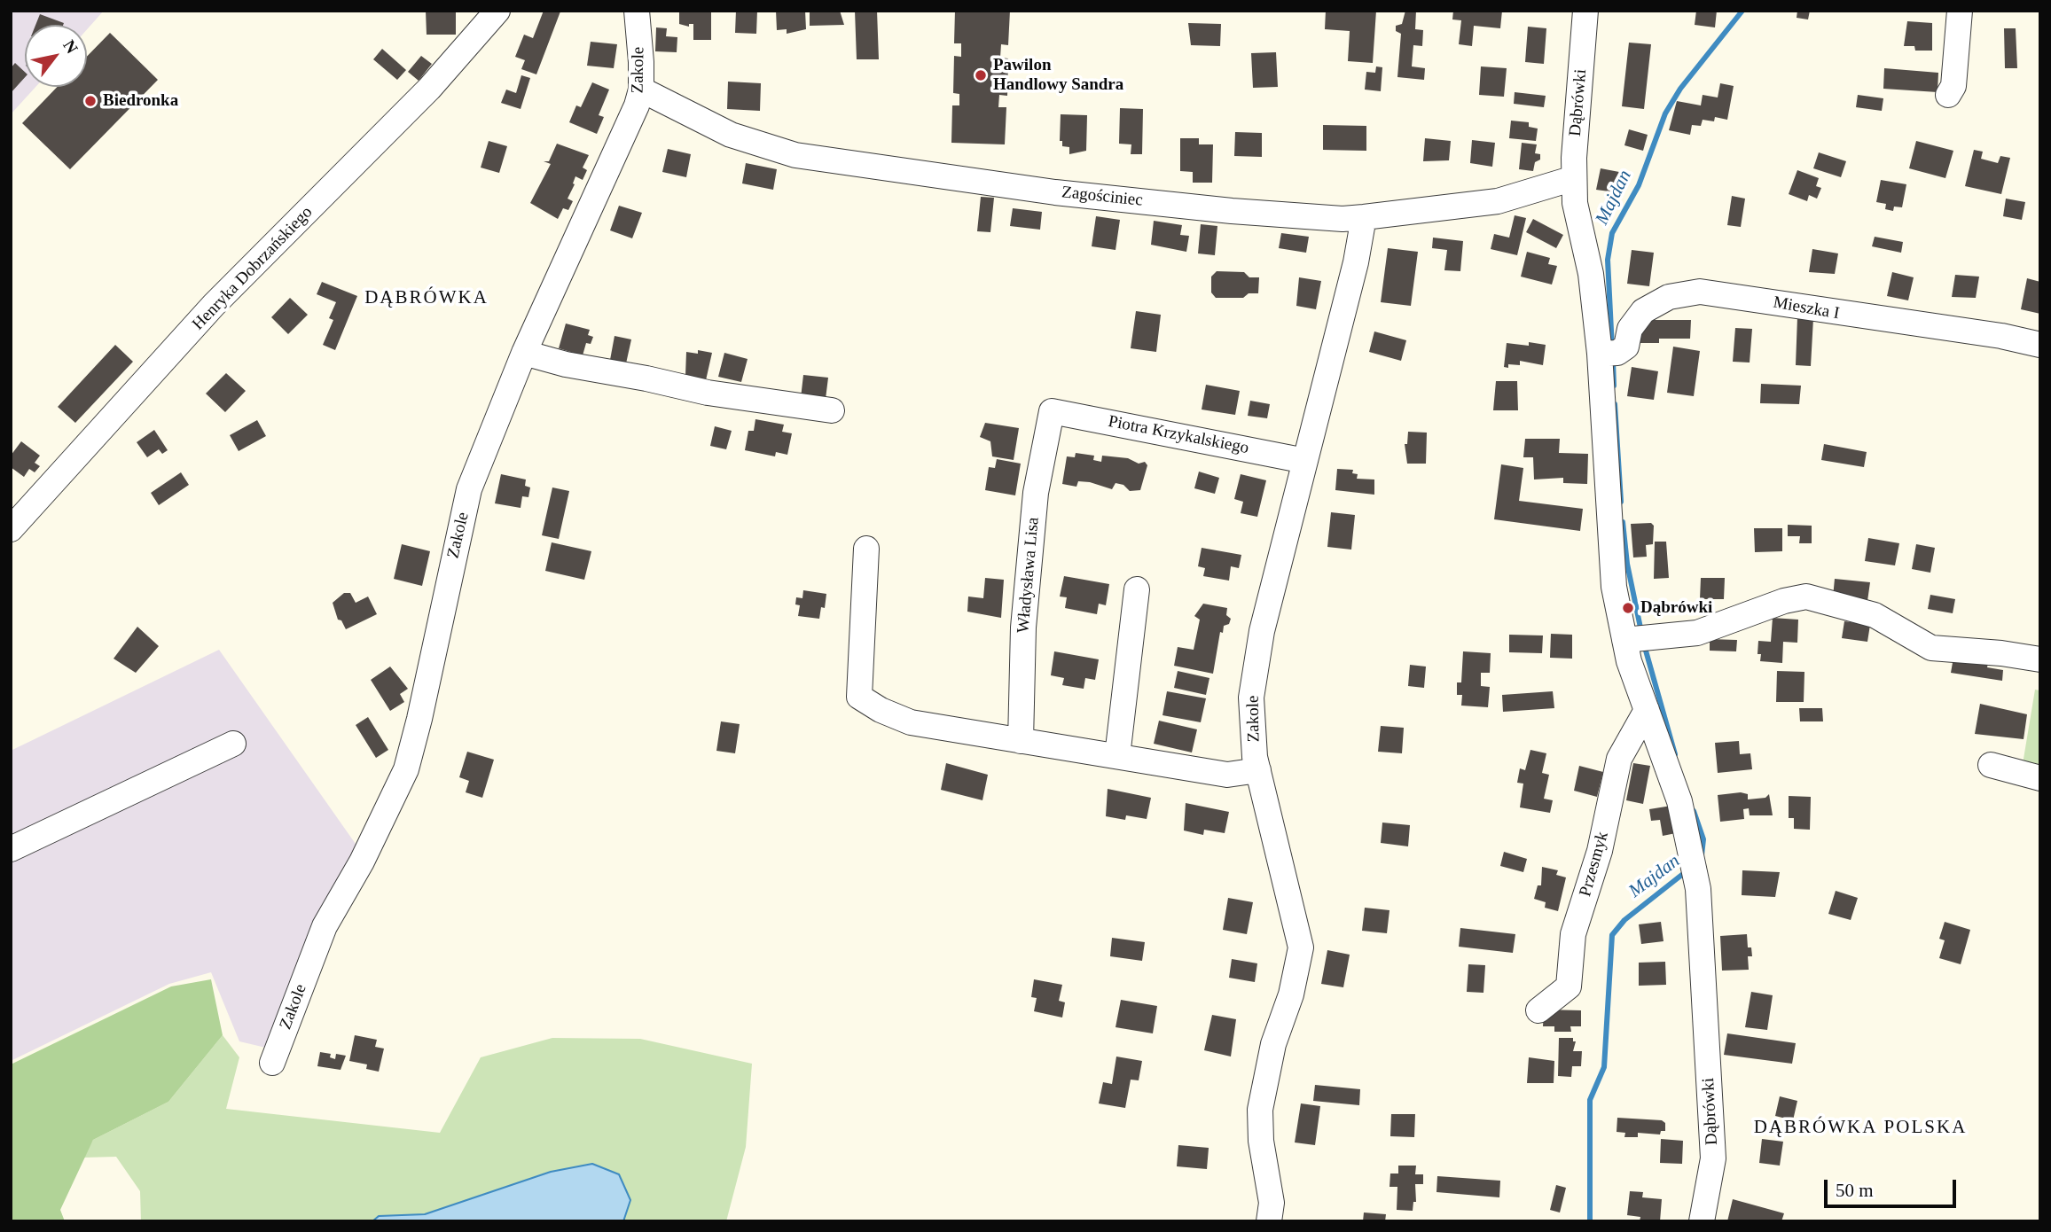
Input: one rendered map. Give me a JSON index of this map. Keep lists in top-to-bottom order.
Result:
{
  "streets": {
    "street": [
      "Zakole",
      "Dąbrówki",
      "Zagościniec",
      "Henryka Dobrzańskiego",
      "Mieszka I",
      "Piotra Krzykalskiego",
      "Władysława Lisa",
      "Przesmyk"
    ]
  },
  "crossings": [
    ["Zakole", "Zagościniec"],
    ["Zakole", "Piotra Krzykalskiego"],
    ["Dąbrówki", "Zagościniec"],
    ["Dąbrówki", "Mieszka I"],
    ["Dąbrówki", "Przesmyk"],
    ["Piotra Krzykalskiego", "Władysława Lisa"]
  ],
  "districts": ["DĄBRÓWKA", "DĄBRÓWKA POLSKA"],
  "water": ["Majdan"],
  "places": ["Pawilon Handlowy Sandra", "Biedronka", "Dąbrówki"],
  "scale_bar": "50 m",
  "north": "top right"
}
